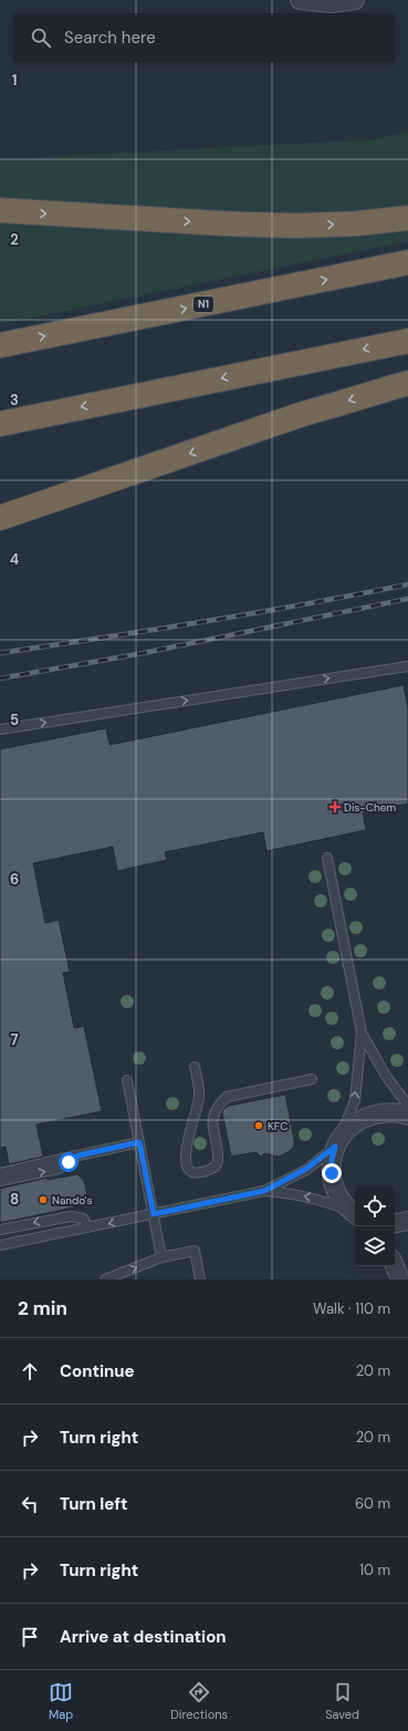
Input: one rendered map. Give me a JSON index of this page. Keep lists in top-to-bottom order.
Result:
{
  "streets": {
    "highway": ["N1"]
  },
  "places": {
    "health": ["Dis-Chem"],
    "other": ["KFC", "Nando's"]
  },
  "page": {
    "search": "Search here",
    "heading": ["2 min", "Walk · 110 m"],
    "list": [
      ["Continue", "20 m"],
      ["Turn right", "20 m"],
      ["Turn left", "60 m"],
      ["Turn right", "10 m"],
      "Arrive at destination"
    ],
    "nav": ["Map", "Directions", "Saved"]
  },
  "grid": {
    "rows": [
      "1",
      "2",
      "3",
      "4",
      "5",
      "6",
      "7",
      "8"
    ]
  }
}
